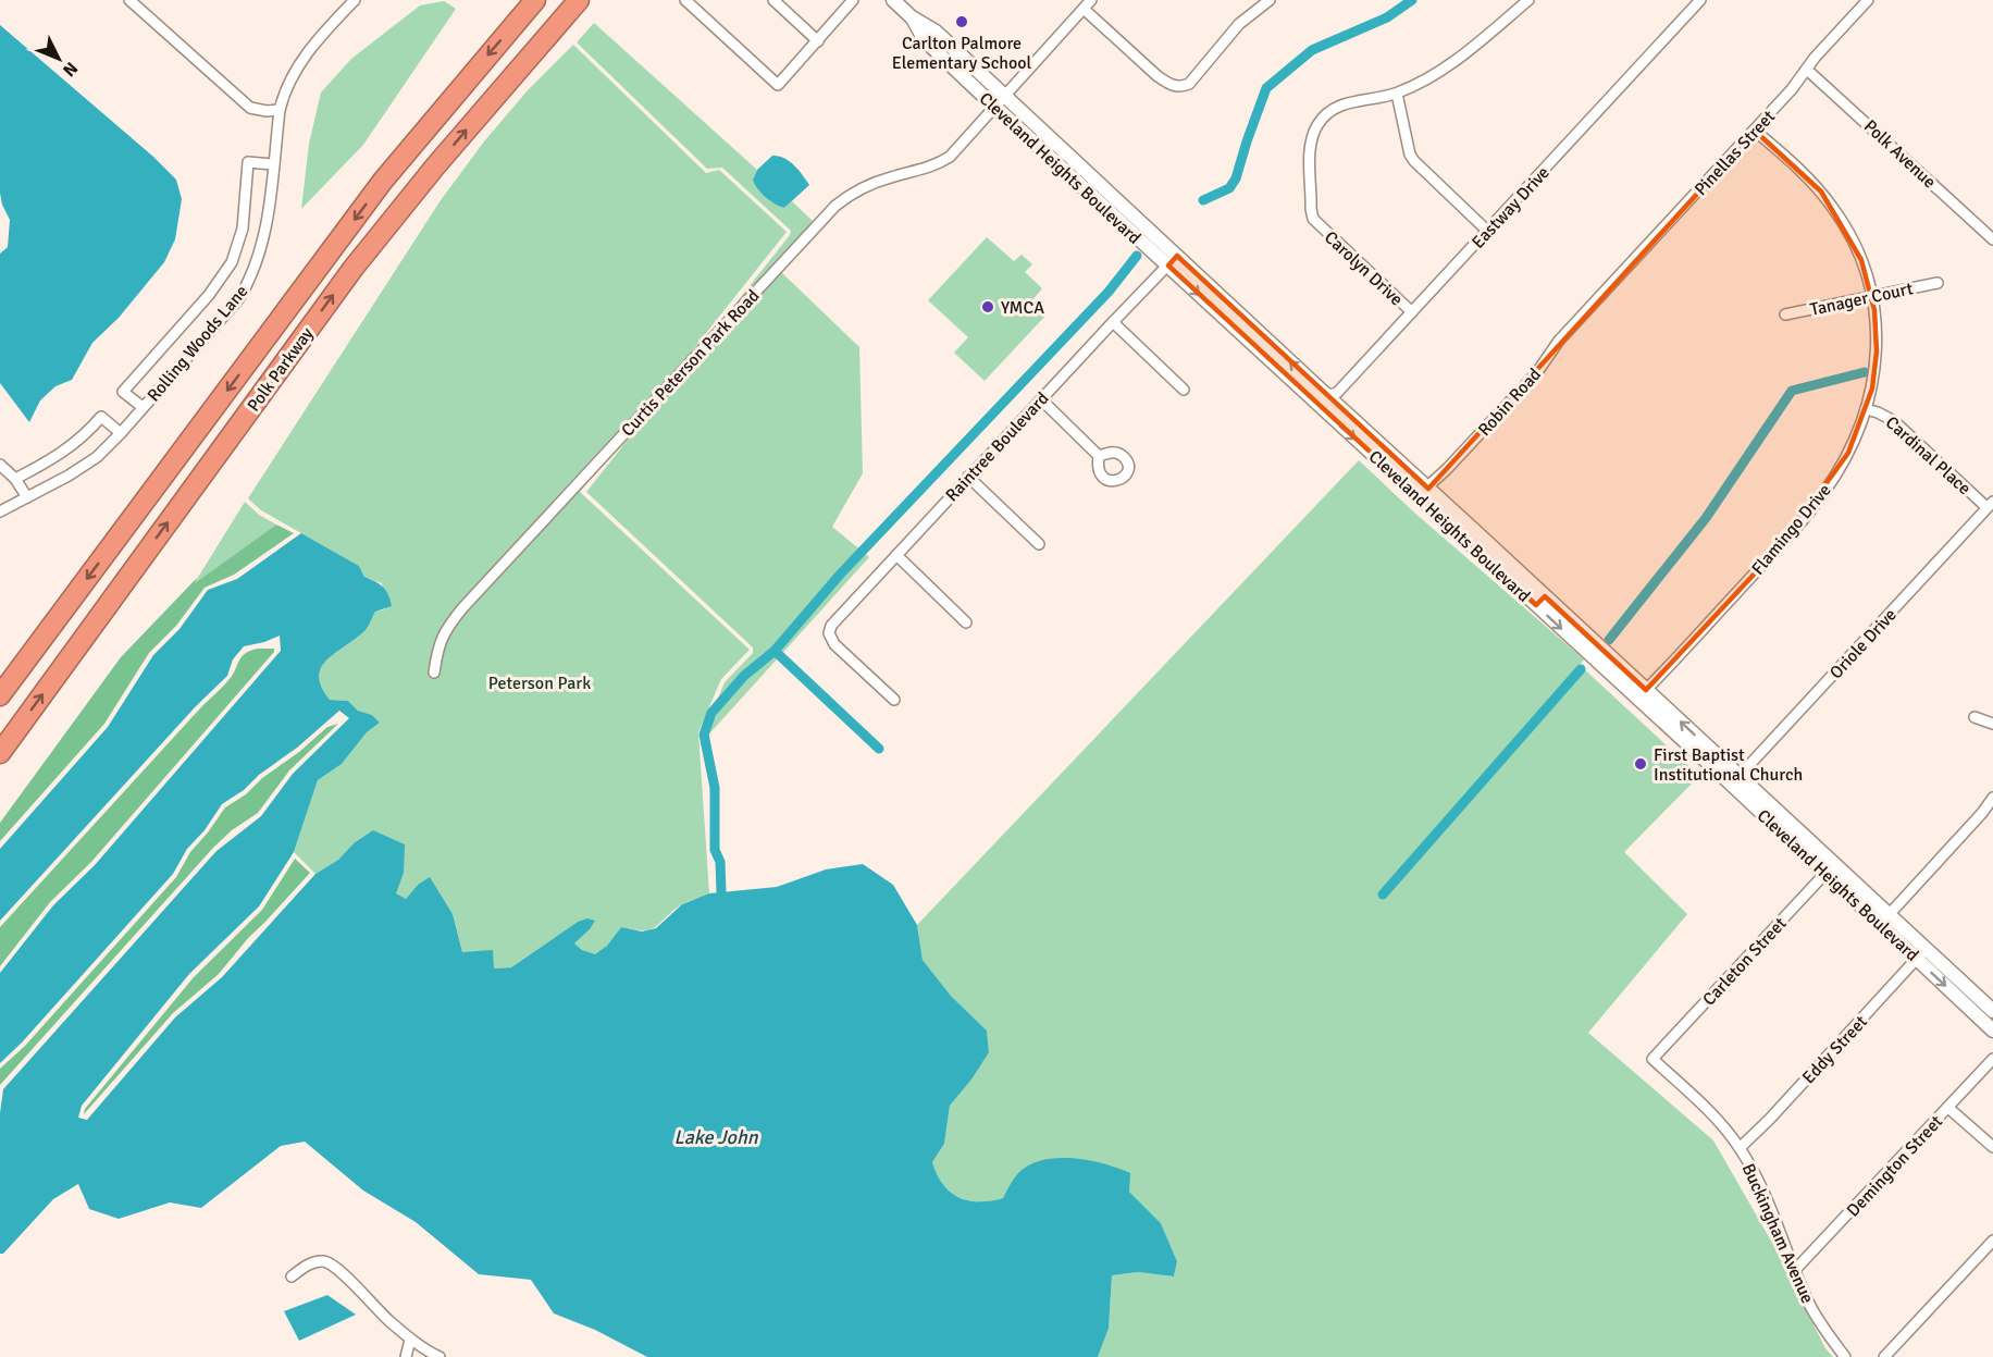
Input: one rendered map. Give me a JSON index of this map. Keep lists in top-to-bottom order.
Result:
{
  "streets": {
    "highway": ["Polk Parkway"],
    "street": [
      "Pinellas Street",
      "Polk Avenue",
      "Cleveland Heights Boulevard",
      "Eastway Drive",
      "Carolyn Drive",
      "Tanager Court",
      "Rolling Woods Lane",
      "Curtis Peterson Park Road",
      "Robin Road",
      "Raintree Boulevard",
      "Cardinal Place",
      "Flamingo Drive",
      "Oriole Drive",
      "Carleton Street",
      "Eddy Street",
      "Demington Street",
      "Buckingham Avenue"
    ]
  },
  "crossings": [
    ["Pinellas Street", "Polk Avenue"],
    ["Pinellas Street", "Robin Road"],
    ["Pinellas Street", "Flamingo Drive"],
    ["Cleveland Heights Boulevard", "Eastway Drive"],
    ["Cleveland Heights Boulevard", "Curtis Peterson Park Road"],
    ["Cleveland Heights Boulevard", "Robin Road"],
    ["Cleveland Heights Boulevard", "Raintree Boulevard"],
    ["Cleveland Heights Boulevard", "Flamingo Drive"],
    ["Cleveland Heights Boulevard", "Oriole Drive"],
    ["Cleveland Heights Boulevard", "Carleton Street"],
    ["Cleveland Heights Boulevard", "Eddy Street"],
    ["Eastway Drive", "Carolyn Drive"],
    ["Tanager Court", "Flamingo Drive"],
    ["Cardinal Place", "Flamingo Drive"],
    ["Cardinal Place", "Oriole Drive"],
    ["Carleton Street", "Buckingham Avenue"],
    ["Eddy Street", "Buckingham Avenue"],
    ["Demington Street", "Buckingham Avenue"]
  ],
  "water": ["Lake John"],
  "parks": ["Peterson Park"],
  "places": ["Carlton Palmore Elementary School", "YMCA", "First Baptist Institutional Church"],
  "north": "bottom right"
}
